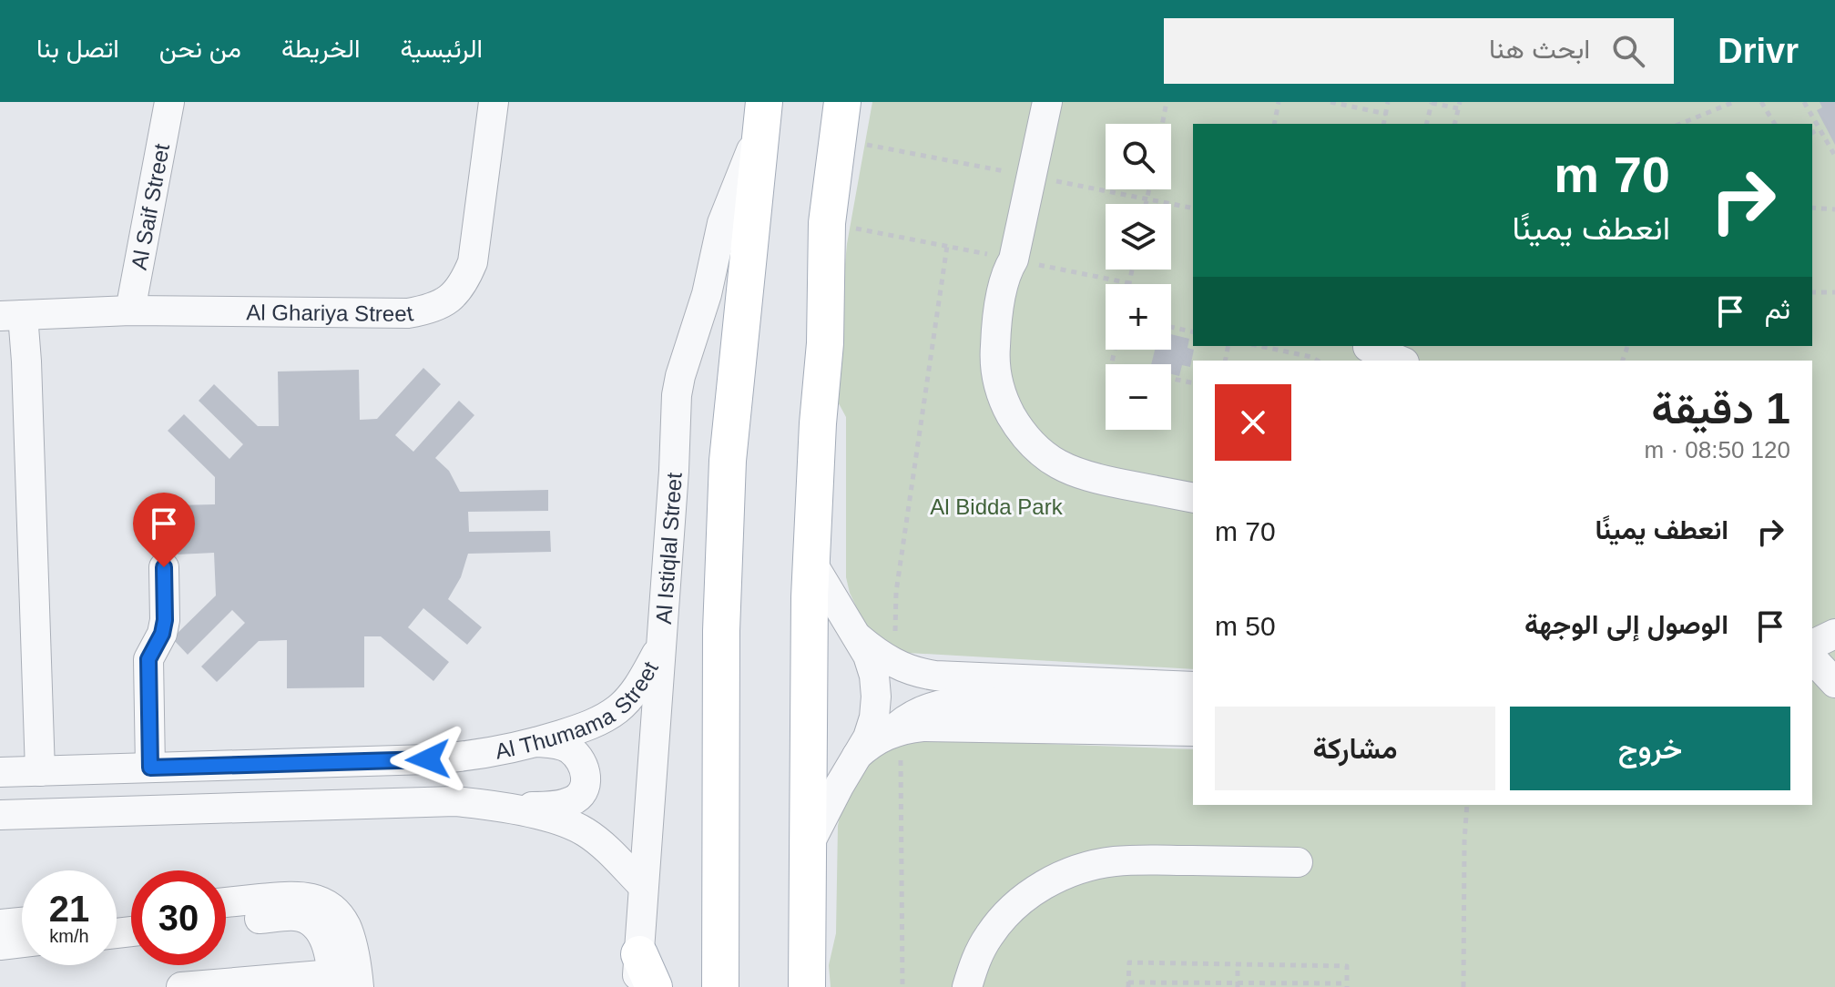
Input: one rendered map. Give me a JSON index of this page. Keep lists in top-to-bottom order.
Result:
{
  "streets": {
    "main road": ["Al Istiqlal Street"],
    "street": ["Al Saif Street", "Al Ghariya Street", "Al Thumama Street"]
  },
  "crossings": [
    ["Al Saif Street", "Al Ghariya Street"],
    ["Al Istiqlal Street", "Al Thumama Street"]
  ],
  "parks": ["Al Bidda Park"],
  "page": {
    "header": "Drivr",
    "search": "ابحث هنا",
    "nav": [
      "الرئيسية",
      "الخريطة",
      "من نحن",
      "اتصل بنا"
    ],
    "map_buttons": ["+", "−"],
    "turn": ["70 m", "انعطف يمينًا"],
    "then": "ثم",
    "heading": ["1 دقيقة", "120 m · 08:50"],
    "list": [
      {
        "name": "انعطف يمينًا",
        "value": "70 m"
      },
      {
        "name": "الوصول إلى الوجهة",
        "value": "50 m"
      }
    ],
    "buttons": ["خروج", "مشاركة"],
    "speed": "21 km/h",
    "limit": "30"
  }
}
